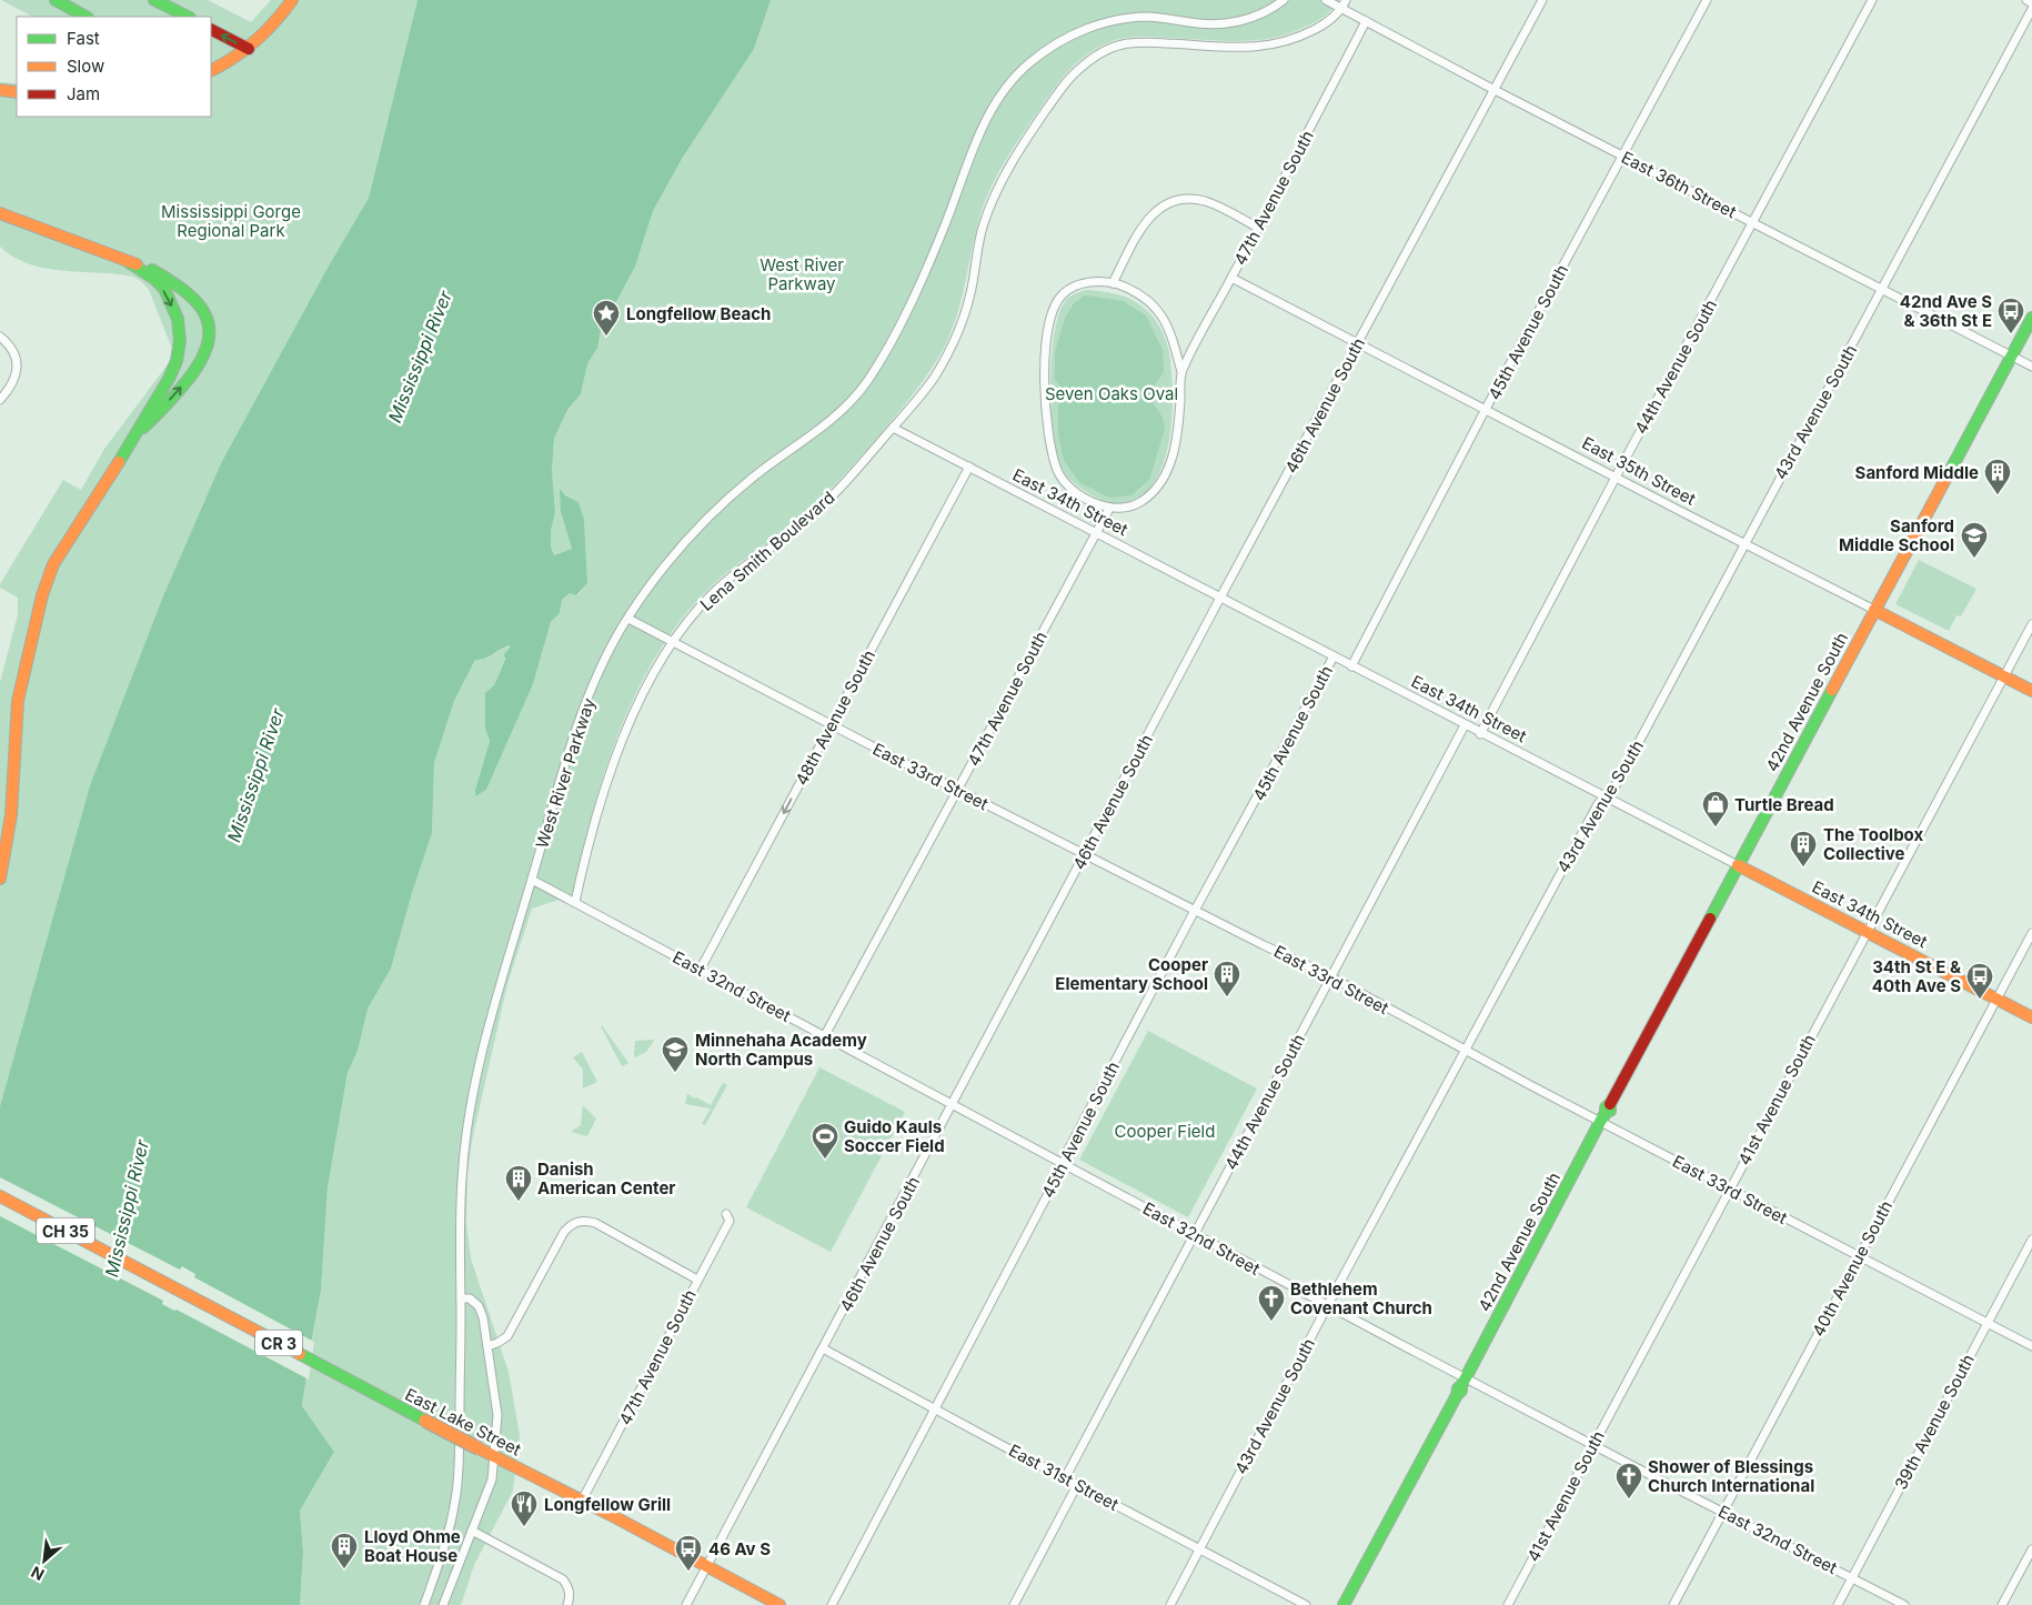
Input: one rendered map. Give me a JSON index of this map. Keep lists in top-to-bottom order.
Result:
{
  "streets": {
    "street": [
      "East 36th Street",
      "47th Avenue South",
      "45th Avenue South",
      "44th Avenue South",
      "46th Avenue South",
      "43rd Avenue South",
      "East 35th Street",
      "East 34th Street",
      "Lena Smith Boulevard",
      "42nd Avenue South",
      "48th Avenue South",
      "West River Parkway",
      "East 33rd Street",
      "East 32nd Street",
      "41st Avenue South",
      "CH 35",
      "40th Avenue South",
      "CR 3",
      "East Lake Street",
      "39th Avenue South",
      "East 31st Street"
    ]
  },
  "crossings": [
    ["East 36th Street", "47th Avenue South"],
    ["East 36th Street", "45th Avenue South"],
    ["East 36th Street", "44th Avenue South"],
    ["East 36th Street", "46th Avenue South"],
    ["East 36th Street", "43rd Avenue South"],
    ["East 36th Street", "Lena Smith Boulevard"],
    ["East 36th Street", "42nd Avenue South"],
    ["47th Avenue South", "East 35th Street"],
    ["47th Avenue South", "East 34th Street"],
    ["47th Avenue South", "East 33rd Street"],
    ["47th Avenue South", "East 32nd Street"],
    ["47th Avenue South", "East Lake Street"],
    ["45th Avenue South", "East 35th Street"],
    ["45th Avenue South", "East 34th Street"],
    ["45th Avenue South", "East 33rd Street"],
    ["45th Avenue South", "East 32nd Street"],
    ["45th Avenue South", "East 31st Street"],
    ["44th Avenue South", "East 35th Street"],
    ["44th Avenue South", "East 34th Street"],
    ["44th Avenue South", "East 33rd Street"],
    ["44th Avenue South", "East 32nd Street"],
    ["44th Avenue South", "East 31st Street"],
    ["46th Avenue South", "East 35th Street"],
    ["46th Avenue South", "East 34th Street"],
    ["46th Avenue South", "East 33rd Street"],
    ["46th Avenue South", "East 32nd Street"],
    ["46th Avenue South", "East Lake Street"],
    ["46th Avenue South", "East 31st Street"],
    ["43rd Avenue South", "East 35th Street"],
    ["43rd Avenue South", "East 34th Street"],
    ["43rd Avenue South", "East 33rd Street"],
    ["43rd Avenue South", "East 32nd Street"],
    ["43rd Avenue South", "East 31st Street"],
    ["East 35th Street", "42nd Avenue South"],
    ["East 35th Street", "41st Avenue South"],
    ["East 34th Street", "Lena Smith Boulevard"],
    ["East 34th Street", "42nd Avenue South"],
    ["East 34th Street", "48th Avenue South"],
    ["East 34th Street", "41st Avenue South"],
    ["East 34th Street", "40th Avenue South"],
    ["Lena Smith Boulevard", "East 33rd Street"],
    ["Lena Smith Boulevard", "East 32nd Street"],
    ["42nd Avenue South", "East 33rd Street"],
    ["42nd Avenue South", "East 32nd Street"],
    ["48th Avenue South", "East 33rd Street"],
    ["48th Avenue South", "East 32nd Street"],
    ["West River Parkway", "East 33rd Street"],
    ["West River Parkway", "East 32nd Street"],
    ["East 33rd Street", "41st Avenue South"],
    ["East 33rd Street", "40th Avenue South"],
    ["East 33rd Street", "39th Avenue South"],
    ["East 32nd Street", "41st Avenue South"],
    ["East 32nd Street", "40th Avenue South"],
    ["East 32nd Street", "39th Avenue South"],
    ["CH 35", "East Lake Street"]
  ],
  "one_way": ["48th Avenue South"],
  "water": ["Mississippi River"],
  "parks": [
    "Mississippi Gorge Regional Park",
    "West River Parkway",
    "Seven Oaks Oval",
    "Cooper Field"
  ],
  "places": {
    "bus stop": ["42nd Ave S & 36th St E", "34th St E & 40th Ave S", "46 Av S"],
    "place": ["Longfellow Beach"],
    "building": [
      "Sanford Middle",
      "The Toolbox Collective",
      "Cooper Elementary School",
      "Danish American Center",
      "Lloyd Ohme Boat House"
    ],
    "school or university": ["Sanford Middle School", "Minnehaha Academy North Campus"],
    "shop": ["Turtle Bread"],
    "sports": ["Guido Kauls Soccer Field"],
    "church": ["Bethlehem Covenant Church", "Shower of Blessings Church International"],
    "restaurant": ["Longfellow Grill"]
  },
  "legend": ["Fast", "Slow", "Jam"],
  "north": "bottom left"
}
